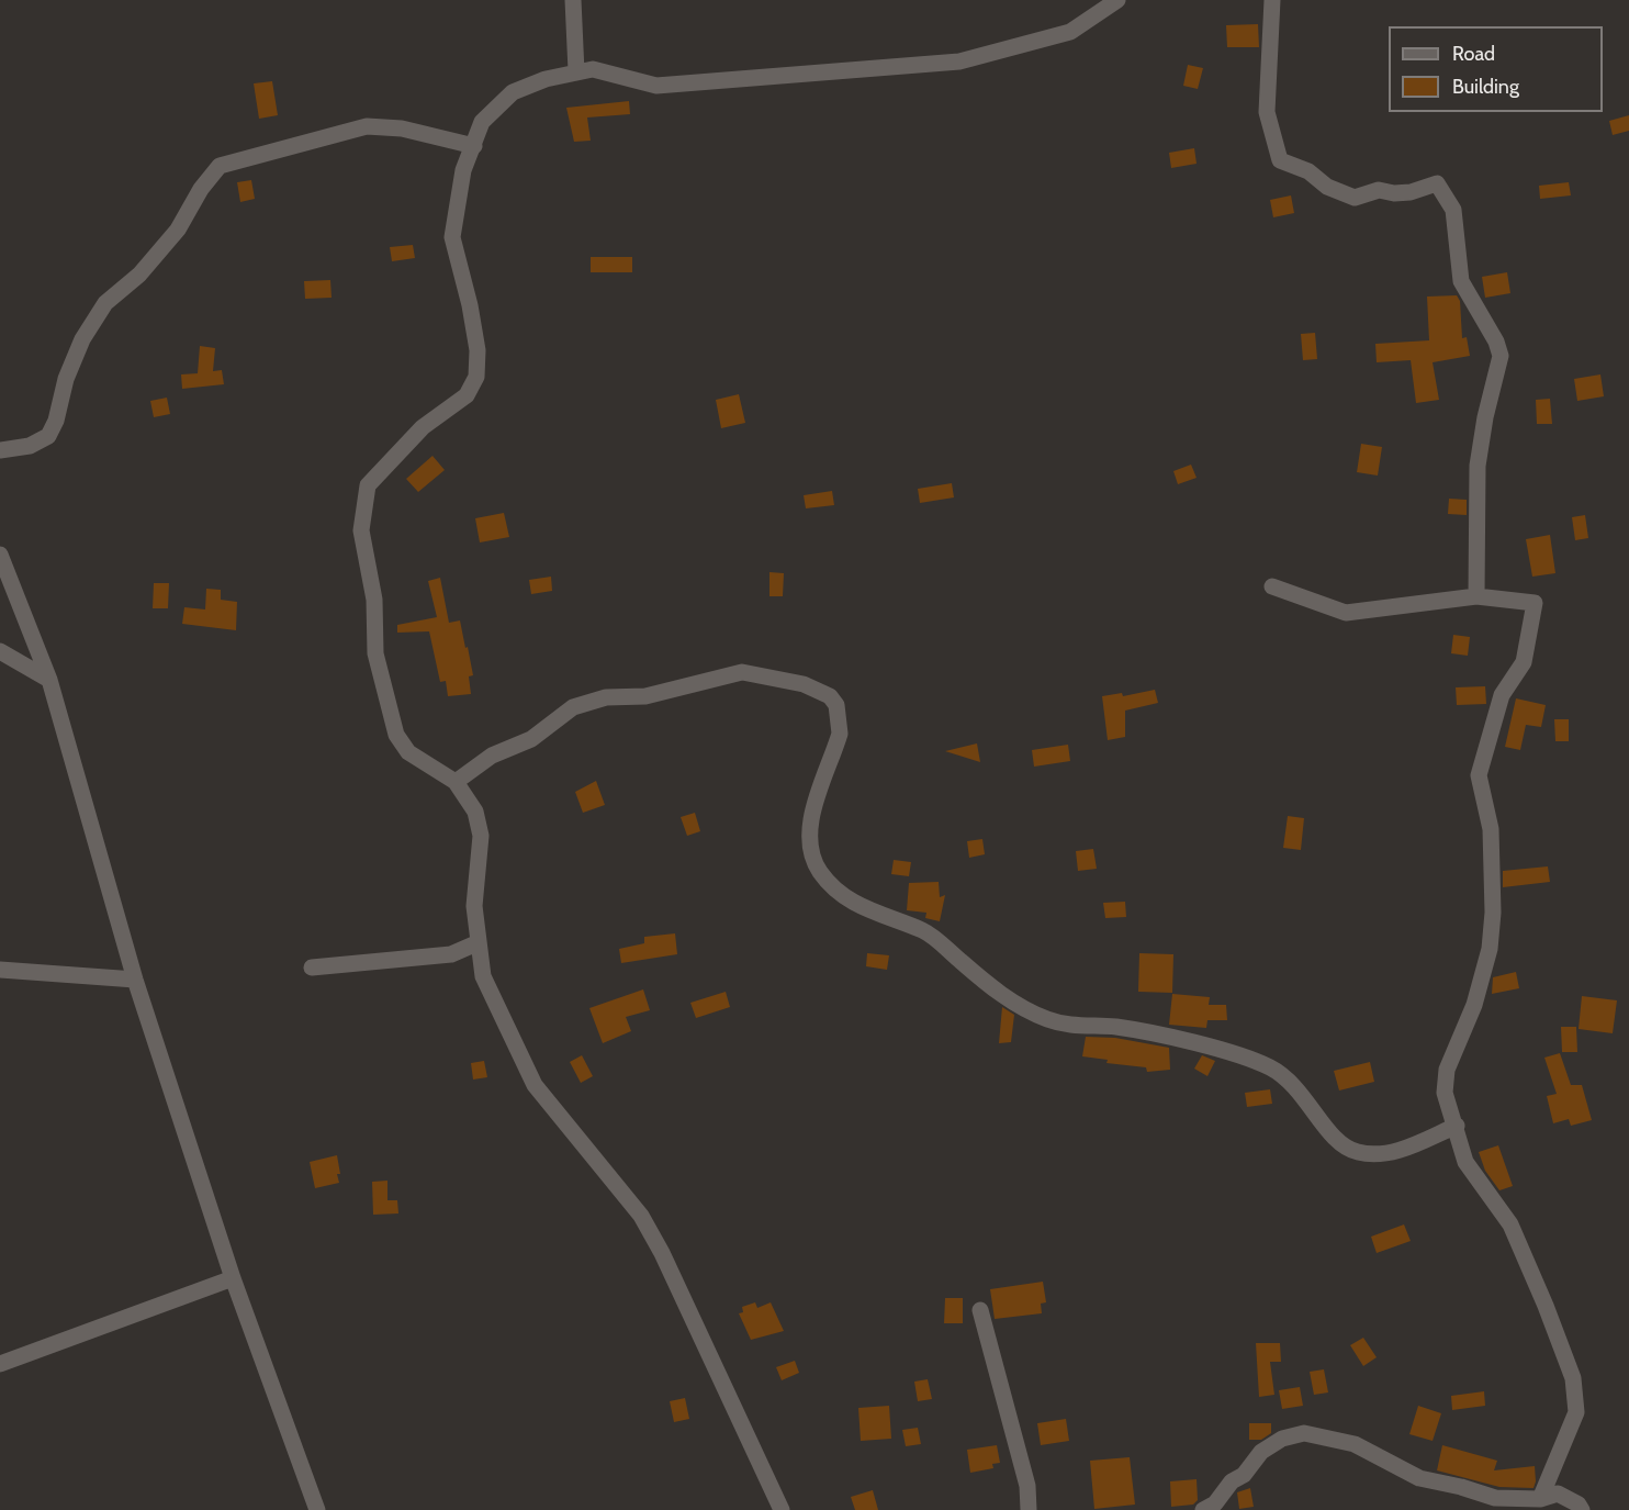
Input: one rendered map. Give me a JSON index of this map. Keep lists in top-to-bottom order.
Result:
{
  "legend": ["Road", "Building"]
}
